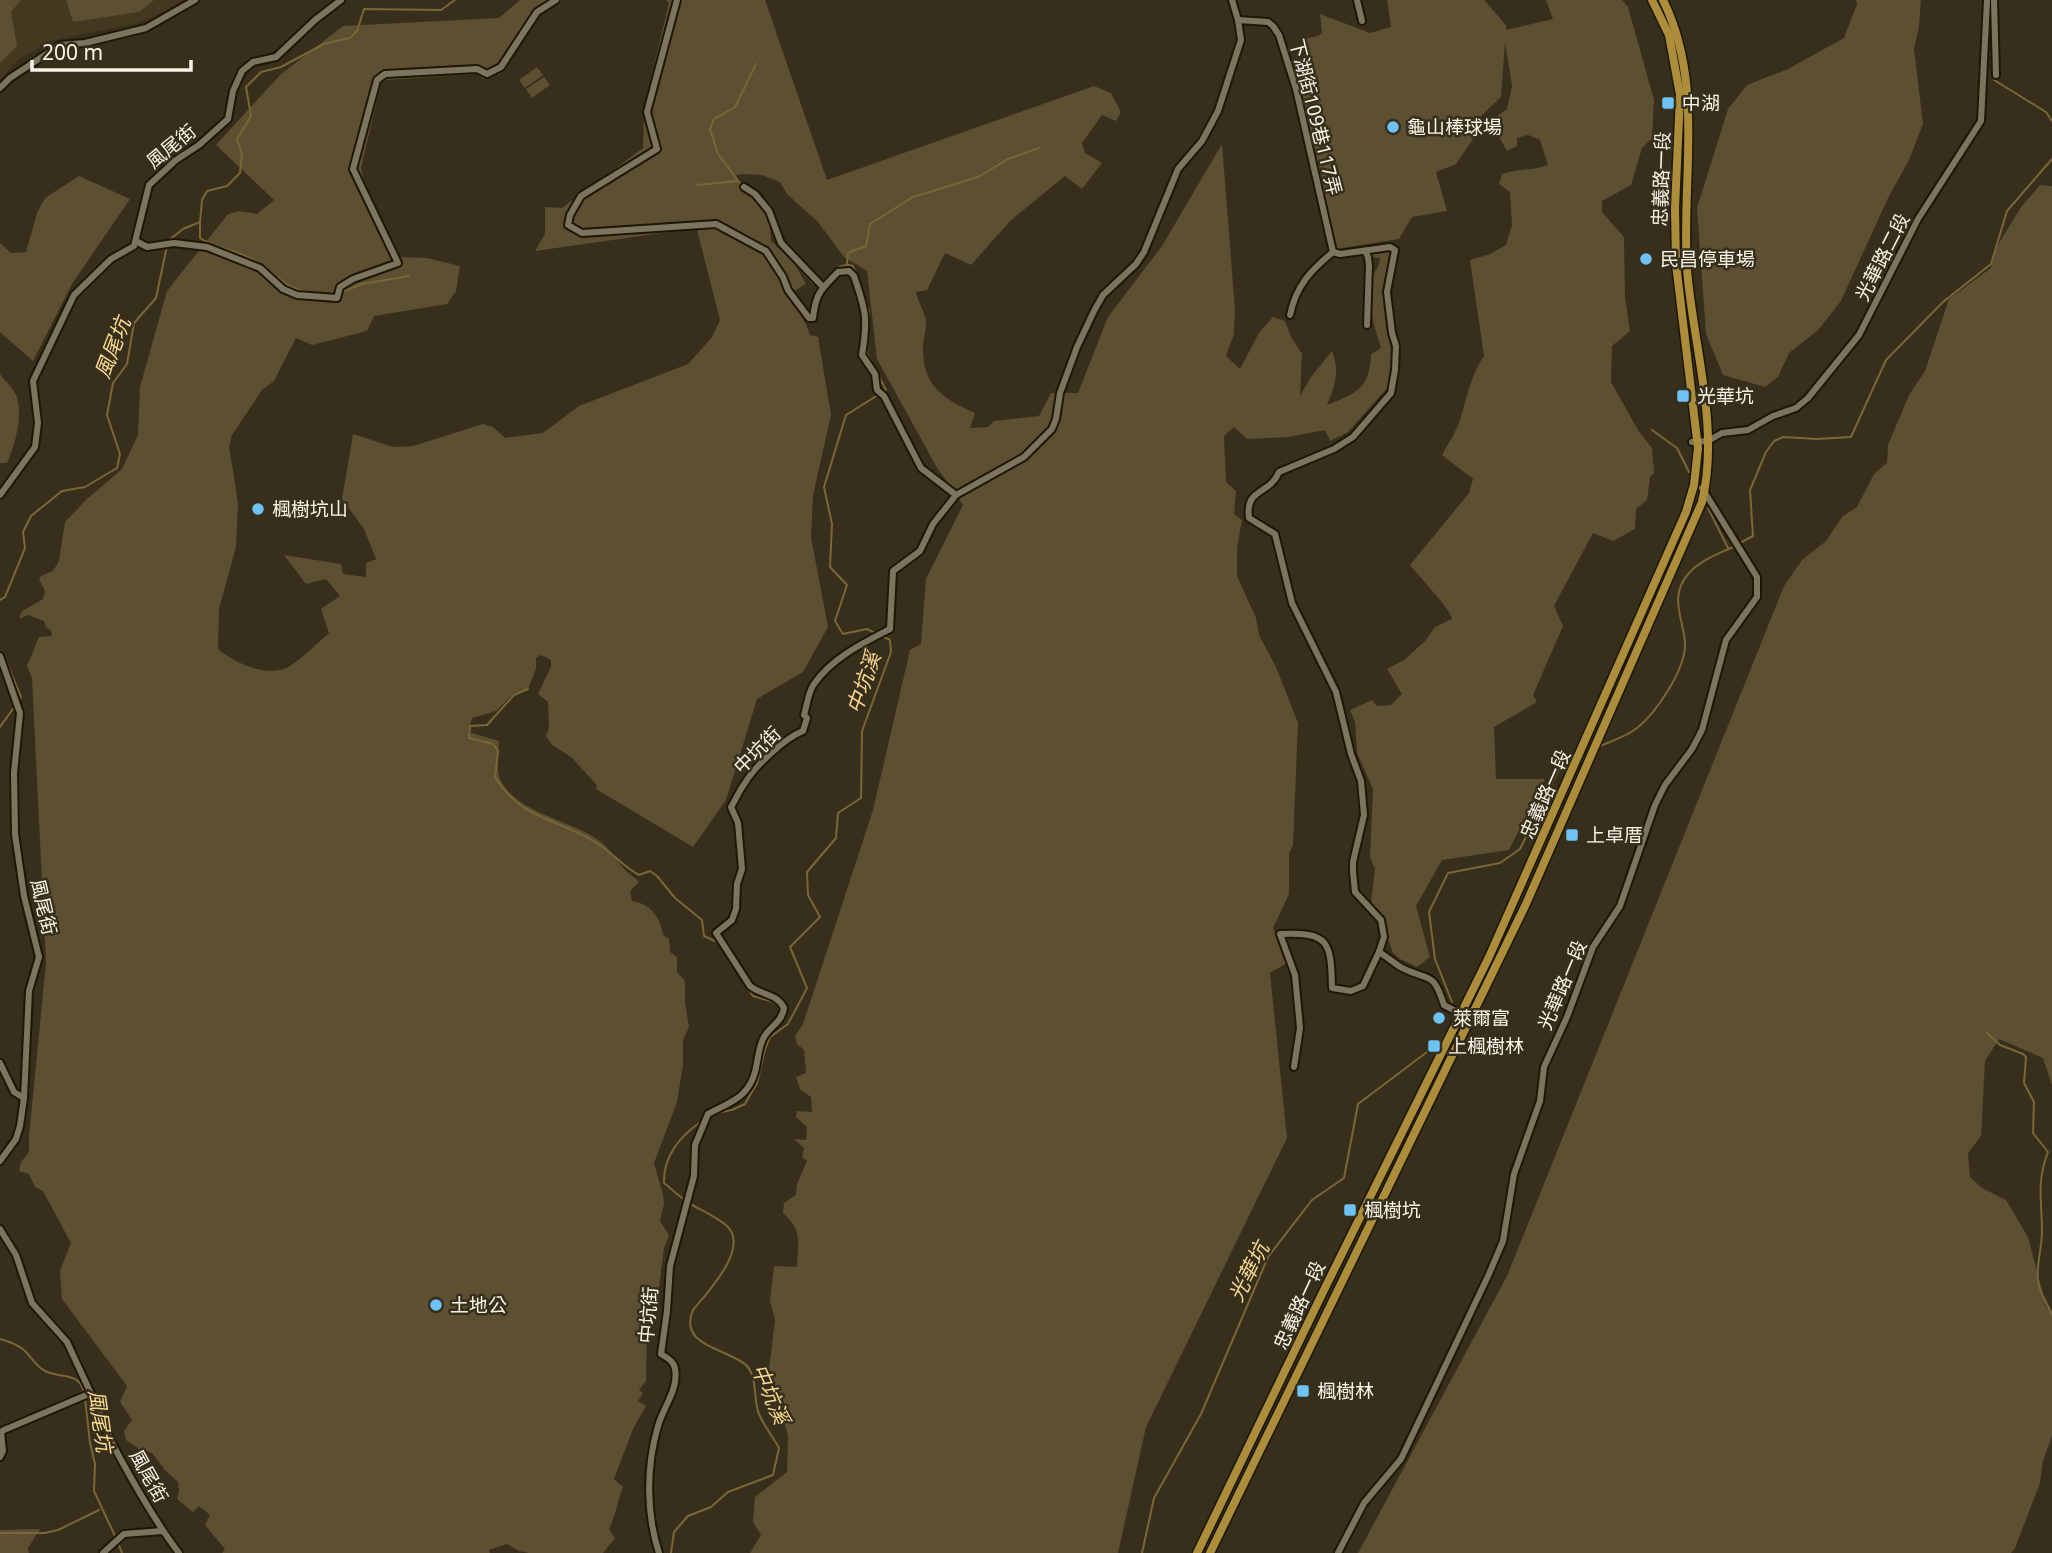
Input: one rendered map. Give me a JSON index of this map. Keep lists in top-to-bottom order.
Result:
{
  "streets": {
    "main road": ["忠義路一段"],
    "street": [
      "下湖街109巷117弄",
      "風尾街",
      "光華路二段",
      "中坑街",
      "光華路一段"
    ]
  },
  "crossings": [
    ["下湖街109巷117弄", "中坑街"],
    ["忠義路一段", "光華路二段"],
    ["忠義路一段", "光華路一段"]
  ],
  "water": ["風尾坑", "中坑溪", "光華坑"],
  "places": {
    "transit": [
      "中湖",
      "光華坑",
      "上卓厝",
      "上楓樹林",
      "楓樹坑",
      "楓樹林"
    ],
    "other": [
      "龜山棒球場",
      "民昌停車場",
      "楓樹坑山",
      "萊爾富",
      "土地公"
    ]
  },
  "scale_bar": "200 m"
}
